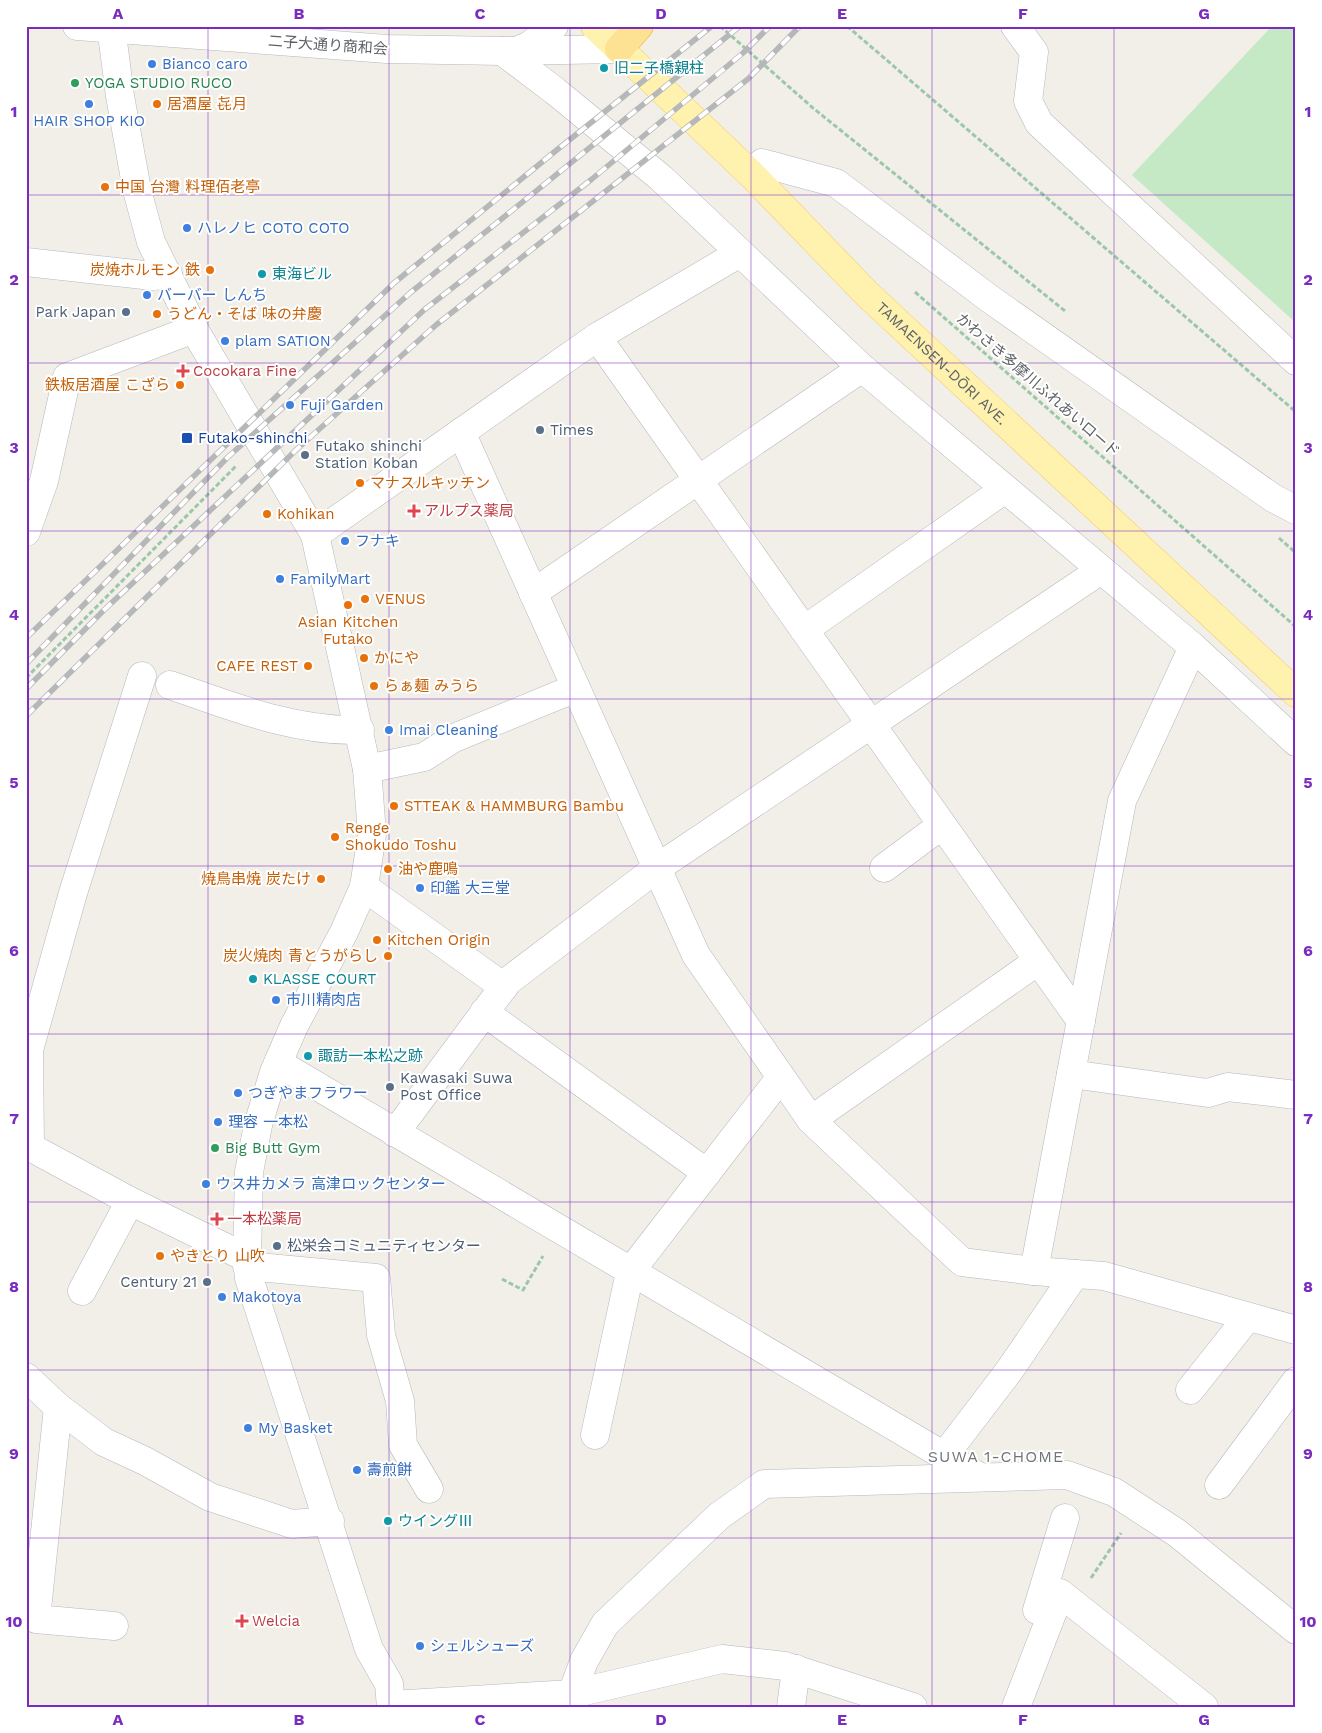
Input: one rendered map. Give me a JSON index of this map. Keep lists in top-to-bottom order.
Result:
{
  "streets": {
    "main road": ["TAMAENSEN-DŌRI AVE."],
    "street": ["二子大通り商和会"],
    "path": ["かわさき多摩川ふれあいロード"]
  },
  "crossings": [
    ["二子大通り商和会", "TAMAENSEN-DŌRI AVE."]
  ],
  "districts": ["SUWA 1-CHOME"],
  "places": {
    "other": [
      "Bianco caro",
      "旧二子橋親柱",
      "YOGA STUDIO RUCO",
      "HAIR SHOP KIO",
      "居酒屋 㐂月",
      "中国 台灣 料理佰老亭",
      "ハレノヒ COTO COTO",
      "炭焼ホルモン 鉄",
      "東海ビル",
      "バーバー しんち",
      "Park Japan",
      "うどん・そば 味の弁慶",
      "plam SATION",
      "鉄板居酒屋 こざら",
      "Fuji Garden",
      "Times",
      "Futako shinchi Station Koban",
      "マナスルキッチン",
      "Kohikan",
      "フナキ",
      "FamilyMart",
      "VENUS",
      "Asian Kitchen Futako",
      "かにや",
      "CAFE REST",
      "らぁ麺 みうら",
      "Imai Cleaning",
      "STTEAK & HAMMBURG Bambu",
      "Renge Shokudo Toshu",
      "油や鹿鳴",
      "焼鳥串焼 炭たけ",
      "印鑑 大三堂",
      "Kitchen Origin",
      "炭火焼肉 青とうがらし",
      "KLASSE COURT",
      "市川精肉店",
      "諏訪一本松之跡",
      "Kawasaki Suwa Post Office",
      "つぎやまフラワー",
      "理容 一本松",
      "Big Butt Gym",
      "ウス井カメラ 高津ロックセンター",
      "松栄会コミュニティセンター",
      "やきとり 山吹",
      "Century 21",
      "Makotoya",
      "My Basket",
      "壽煎餅",
      "ウイングⅢ",
      "シェルシューズ"
    ],
    "health": [
      "Cocokara Fine",
      "アルプス薬局",
      "一本松薬局",
      "Welcia"
    ],
    "transit": ["Futako-shinchi"]
  },
  "grid": {
    "columns": [
      "A",
      "B",
      "C",
      "D",
      "E",
      "F",
      "G"
    ],
    "rows": [
      "1",
      "2",
      "3",
      "4",
      "5",
      "6",
      "7",
      "8",
      "9",
      "10"
    ]
  }
}
